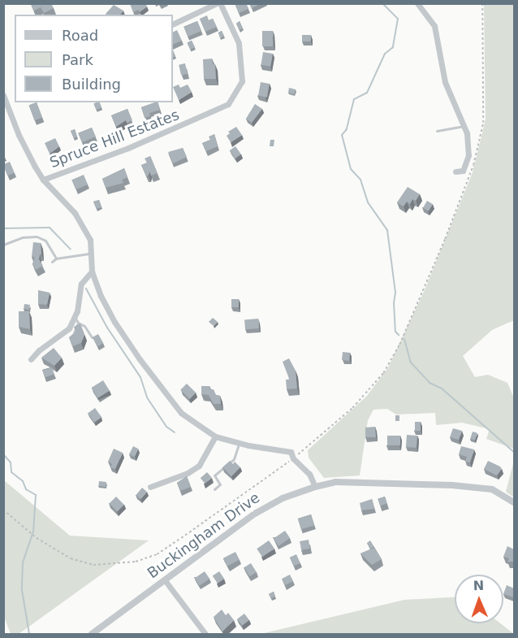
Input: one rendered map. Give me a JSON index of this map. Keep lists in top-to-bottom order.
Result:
{
  "streets": {
    "street": ["Spruce Hill Estates", "Buckingham Drive"]
  },
  "legend": ["Road", "Park", "Building"],
  "north": "top"
}
